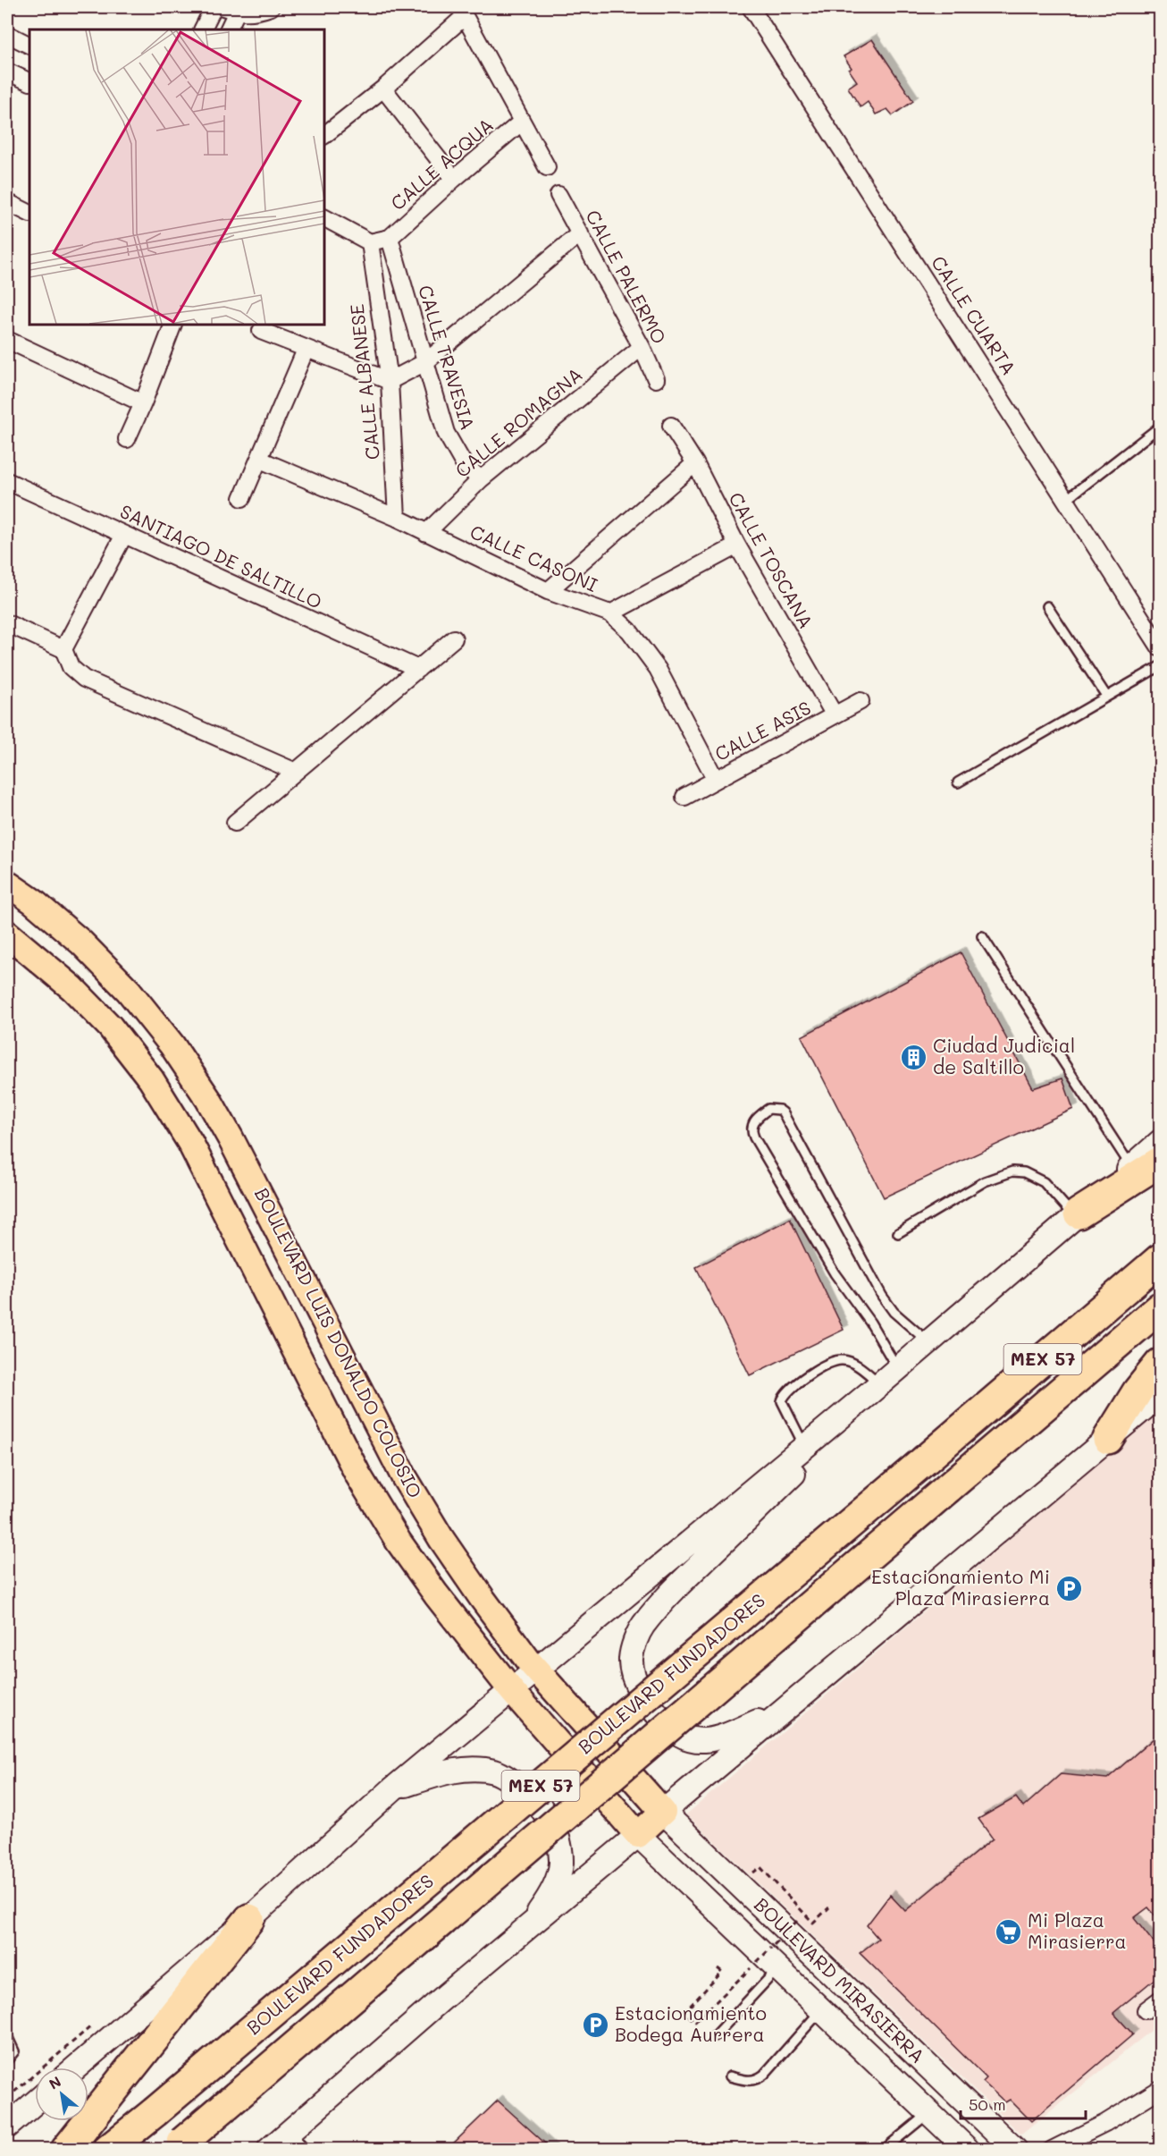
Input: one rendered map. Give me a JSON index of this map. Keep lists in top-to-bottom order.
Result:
{
  "streets": {
    "highway": ["MEX 57", "BOULEVARD FUNDADORES"],
    "main road": ["BOULEVARD LUIS DONALDO COLOSIO", "BOULEVARD MIRASIERRA"],
    "street": [
      "CALLE ACQUA",
      "CALLE PALERMO",
      "CALLE CUARTA",
      "CALLE TRAVESIA",
      "CALLE ALBANESE",
      "CALLE ROMAGNA",
      "SANTIAGO DE SALTILLO",
      "CALLE CASONI",
      "CALLE TOSCANA",
      "CALLE ASIS"
    ]
  },
  "crossings": [
    ["CALLE ACQUA", "CALLE TRAVESIA"],
    ["CALLE PALERMO", "CALLE ROMAGNA"],
    ["CALLE TRAVESIA", "CALLE ROMAGNA"],
    ["CALLE ALBANESE", "CALLE CASONI"],
    ["CALLE ROMAGNA", "CALLE CASONI"],
    ["CALLE CASONI", "CALLE ASIS"],
    ["CALLE TOSCANA", "CALLE ASIS"],
    ["BOULEVARD LUIS DONALDO COLOSIO", "BOULEVARD MIRASIERRA"]
  ],
  "places": {
    "building": ["Ciudad Judicial de Saltillo"],
    "parking": ["Estacionamiento Mi Plaza Mirasierra", "Estacionamiento Bodega Aurrera"],
    "supermarket": ["Mi Plaza Mirasierra"]
  },
  "scale_bar": "50 m",
  "north": "top left"
}
